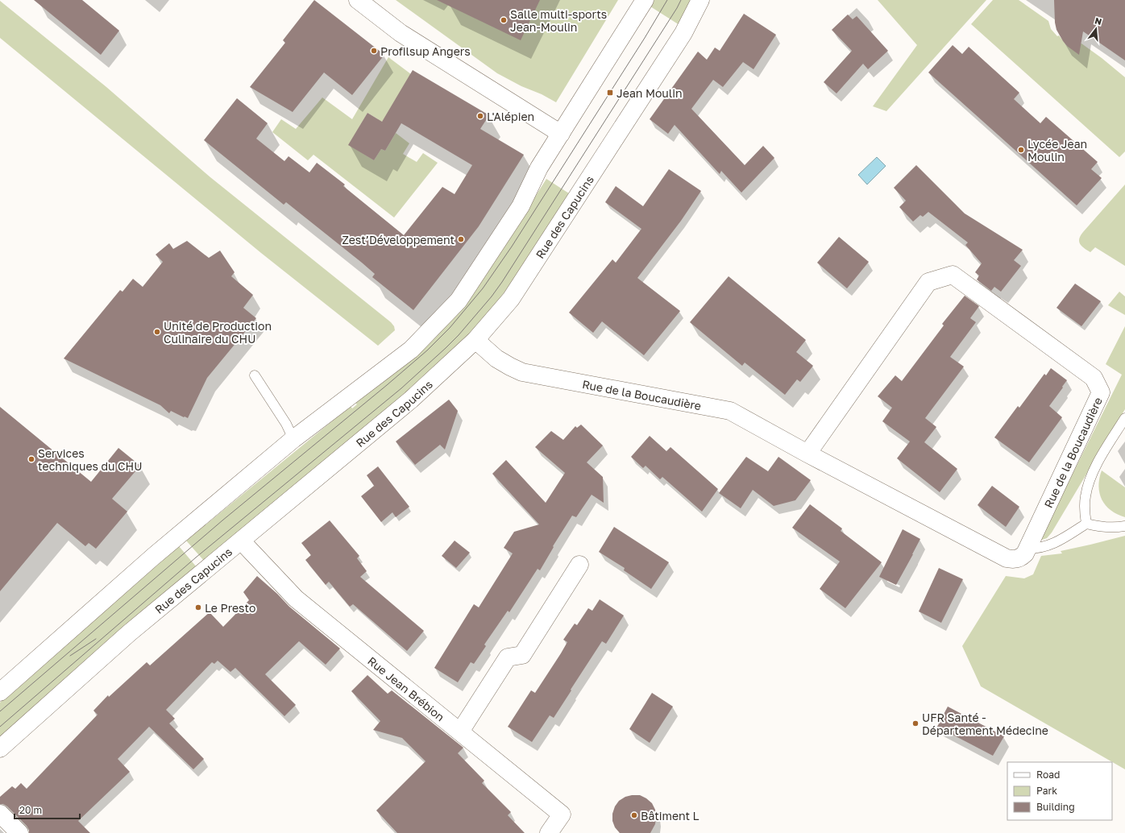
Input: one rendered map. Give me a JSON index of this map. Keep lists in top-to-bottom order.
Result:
{
  "streets": {
    "street": ["Rue des Capucins", "Rue de la Boucaudière", "Rue Jean Brébion"]
  },
  "crossings": [
    ["Rue des Capucins", "Rue de la Boucaudière"],
    ["Rue des Capucins", "Rue Jean Brébion"]
  ],
  "places": {
    "other": [
      "Salle multi-sports Jean-Moulin",
      "Profilsup Angers",
      "L'Alépien",
      "Lycée Jean Moulin",
      "Zest’Développement",
      "Unité de Production Culinaire du CHU",
      "Services techniques du CHU",
      "Le Presto",
      "UFR Santé - Département Médecine",
      "Bâtiment L"
    ],
    "transit": ["Jean Moulin"]
  },
  "legend": ["Road", "Park", "Building"],
  "scale_bar": "20 m",
  "north": "top"
}
